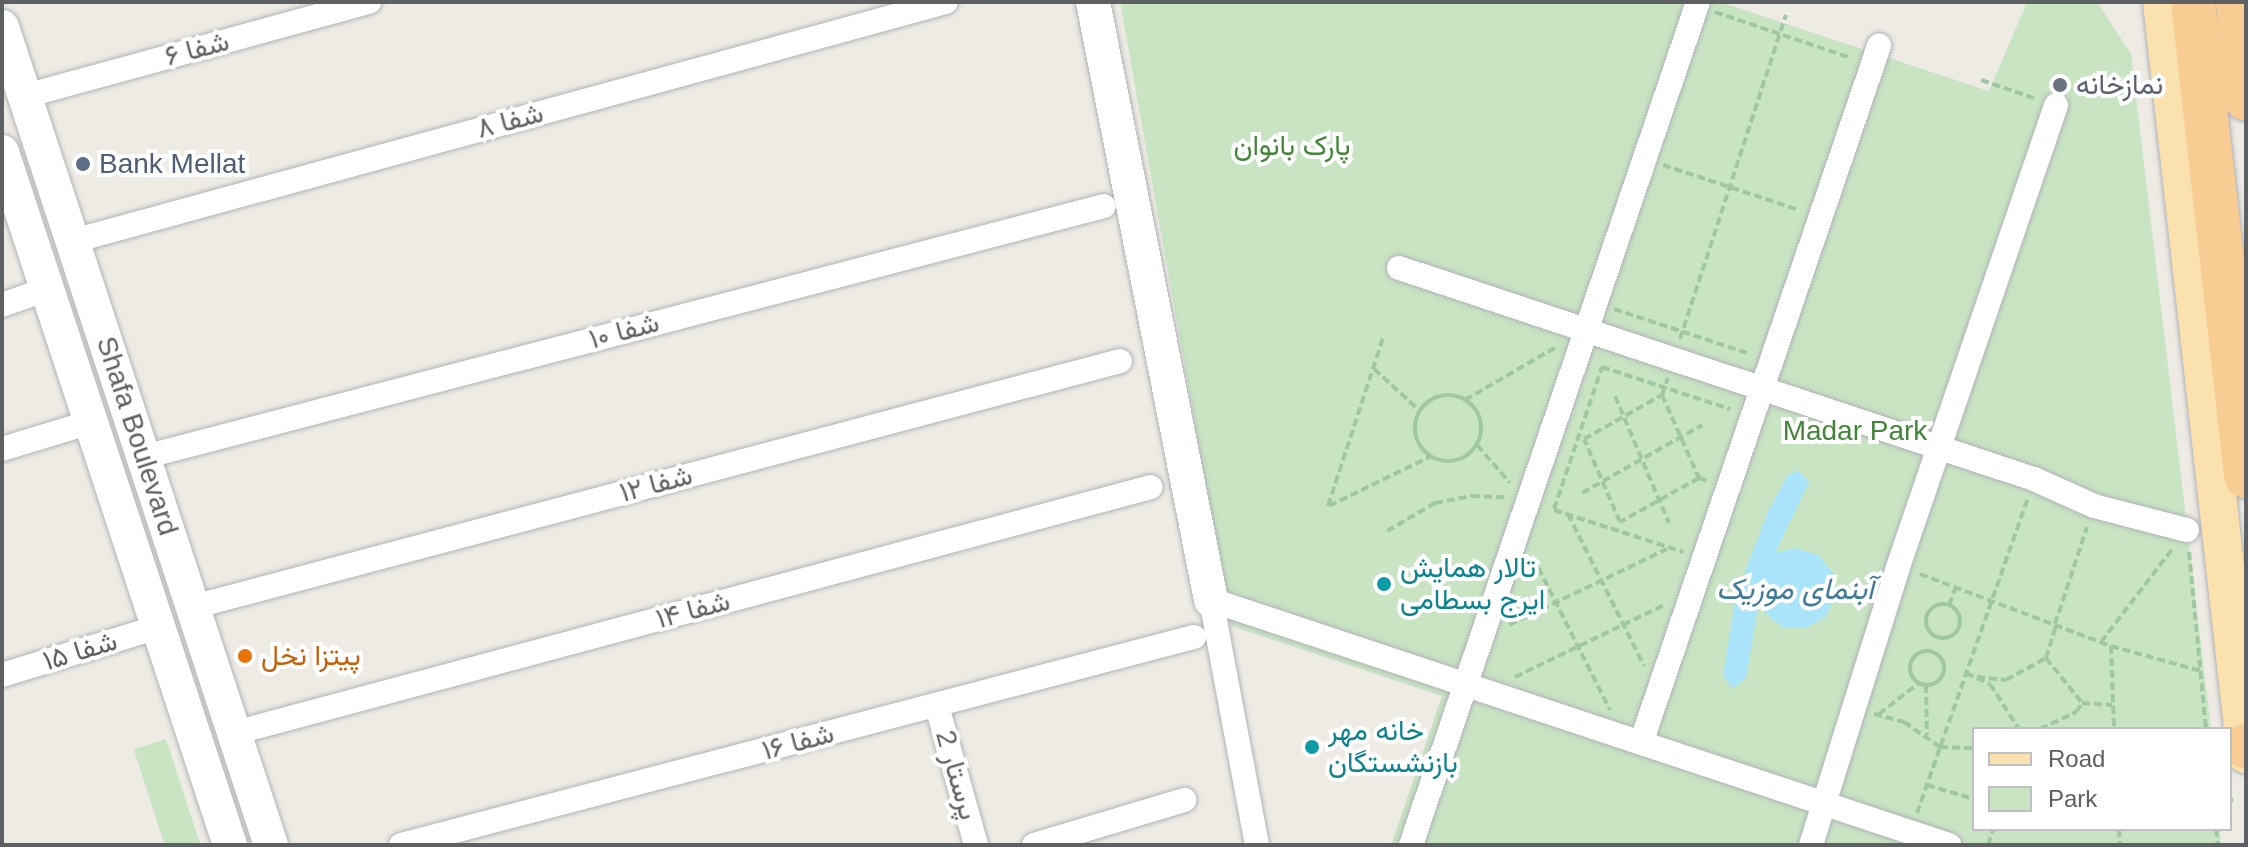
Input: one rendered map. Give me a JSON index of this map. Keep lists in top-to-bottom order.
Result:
{
  "streets": {
    "street": [
      "شفا ۶",
      "شفا ۸",
      "شفا ۱۰",
      "Shafa Boulevard",
      "شفا ۱۲",
      "شفا ۱۴",
      "شفا ۱۵",
      "شفا ۱۶",
      "پرستار 2"
    ]
  },
  "crossings": [
    ["شفا ۶", "Shafa Boulevard"],
    ["شفا ۸", "Shafa Boulevard"],
    ["شفا ۱۰", "Shafa Boulevard"],
    ["Shafa Boulevard", "شفا ۱۲"],
    ["Shafa Boulevard", "شفا ۱۴"],
    ["Shafa Boulevard", "شفا ۱۵"],
    ["شفا ۱۶", "پرستار 2"]
  ],
  "water": ["آبنمای موزیک"],
  "parks": ["پارک بانوان", "Madar Park"],
  "places": [
    "نمازخانه",
    "Bank Mellat",
    "تالار همایش ایرج بسطامی",
    "پیتزا نخل",
    "خانه مهر بازنشستگان"
  ],
  "legend": ["Road", "Park"]
}
